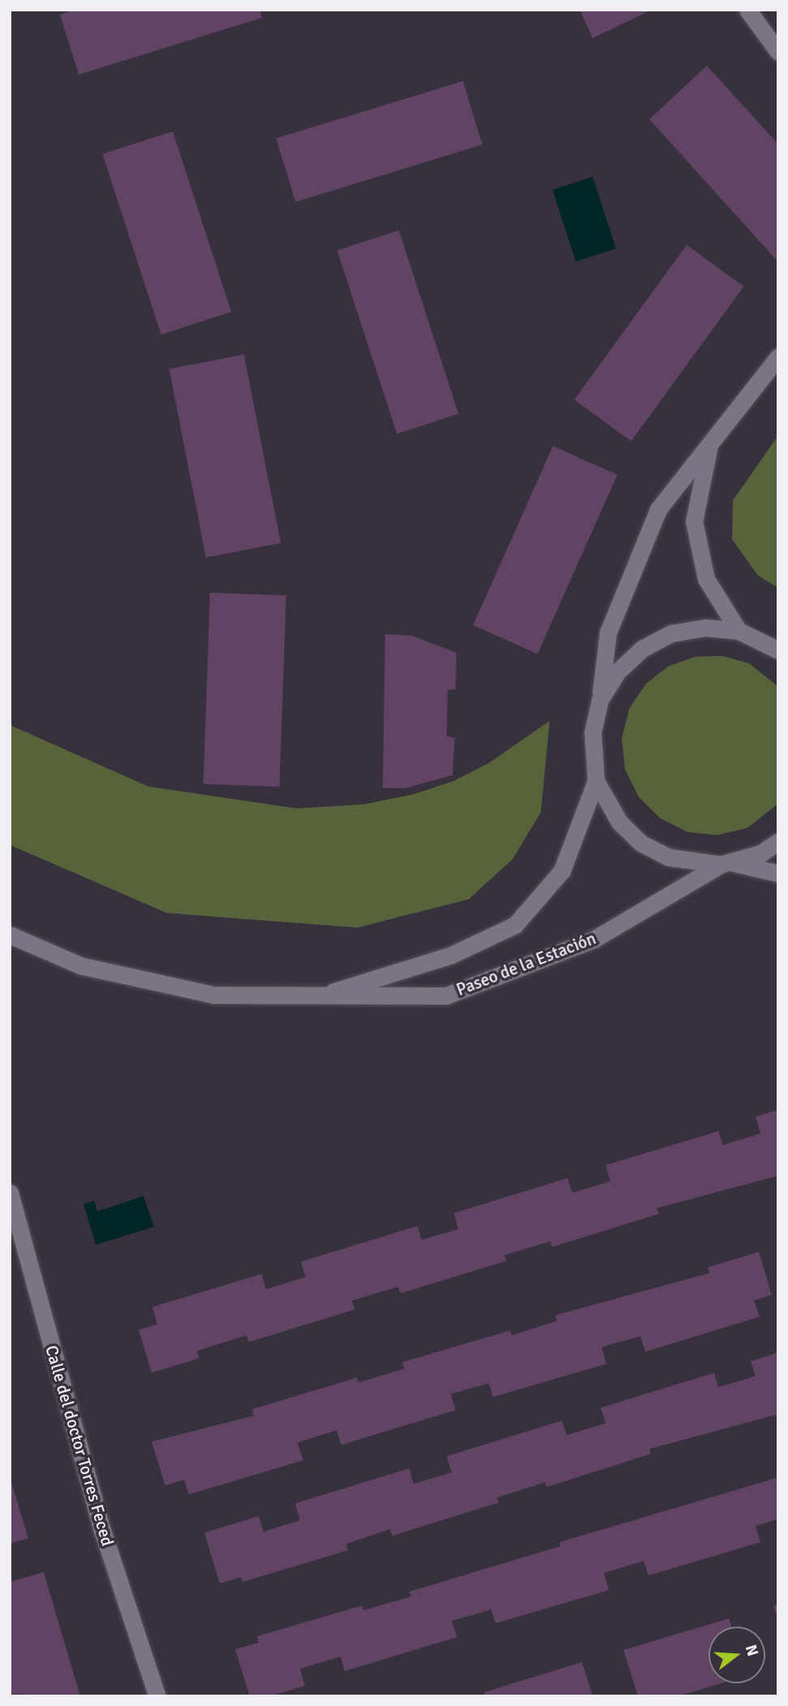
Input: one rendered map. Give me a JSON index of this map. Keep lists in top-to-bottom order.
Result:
{
  "streets": {
    "street": ["Paseo de la Estación", "Calle del doctor Torres Feced"]
  },
  "north": "right"
}
